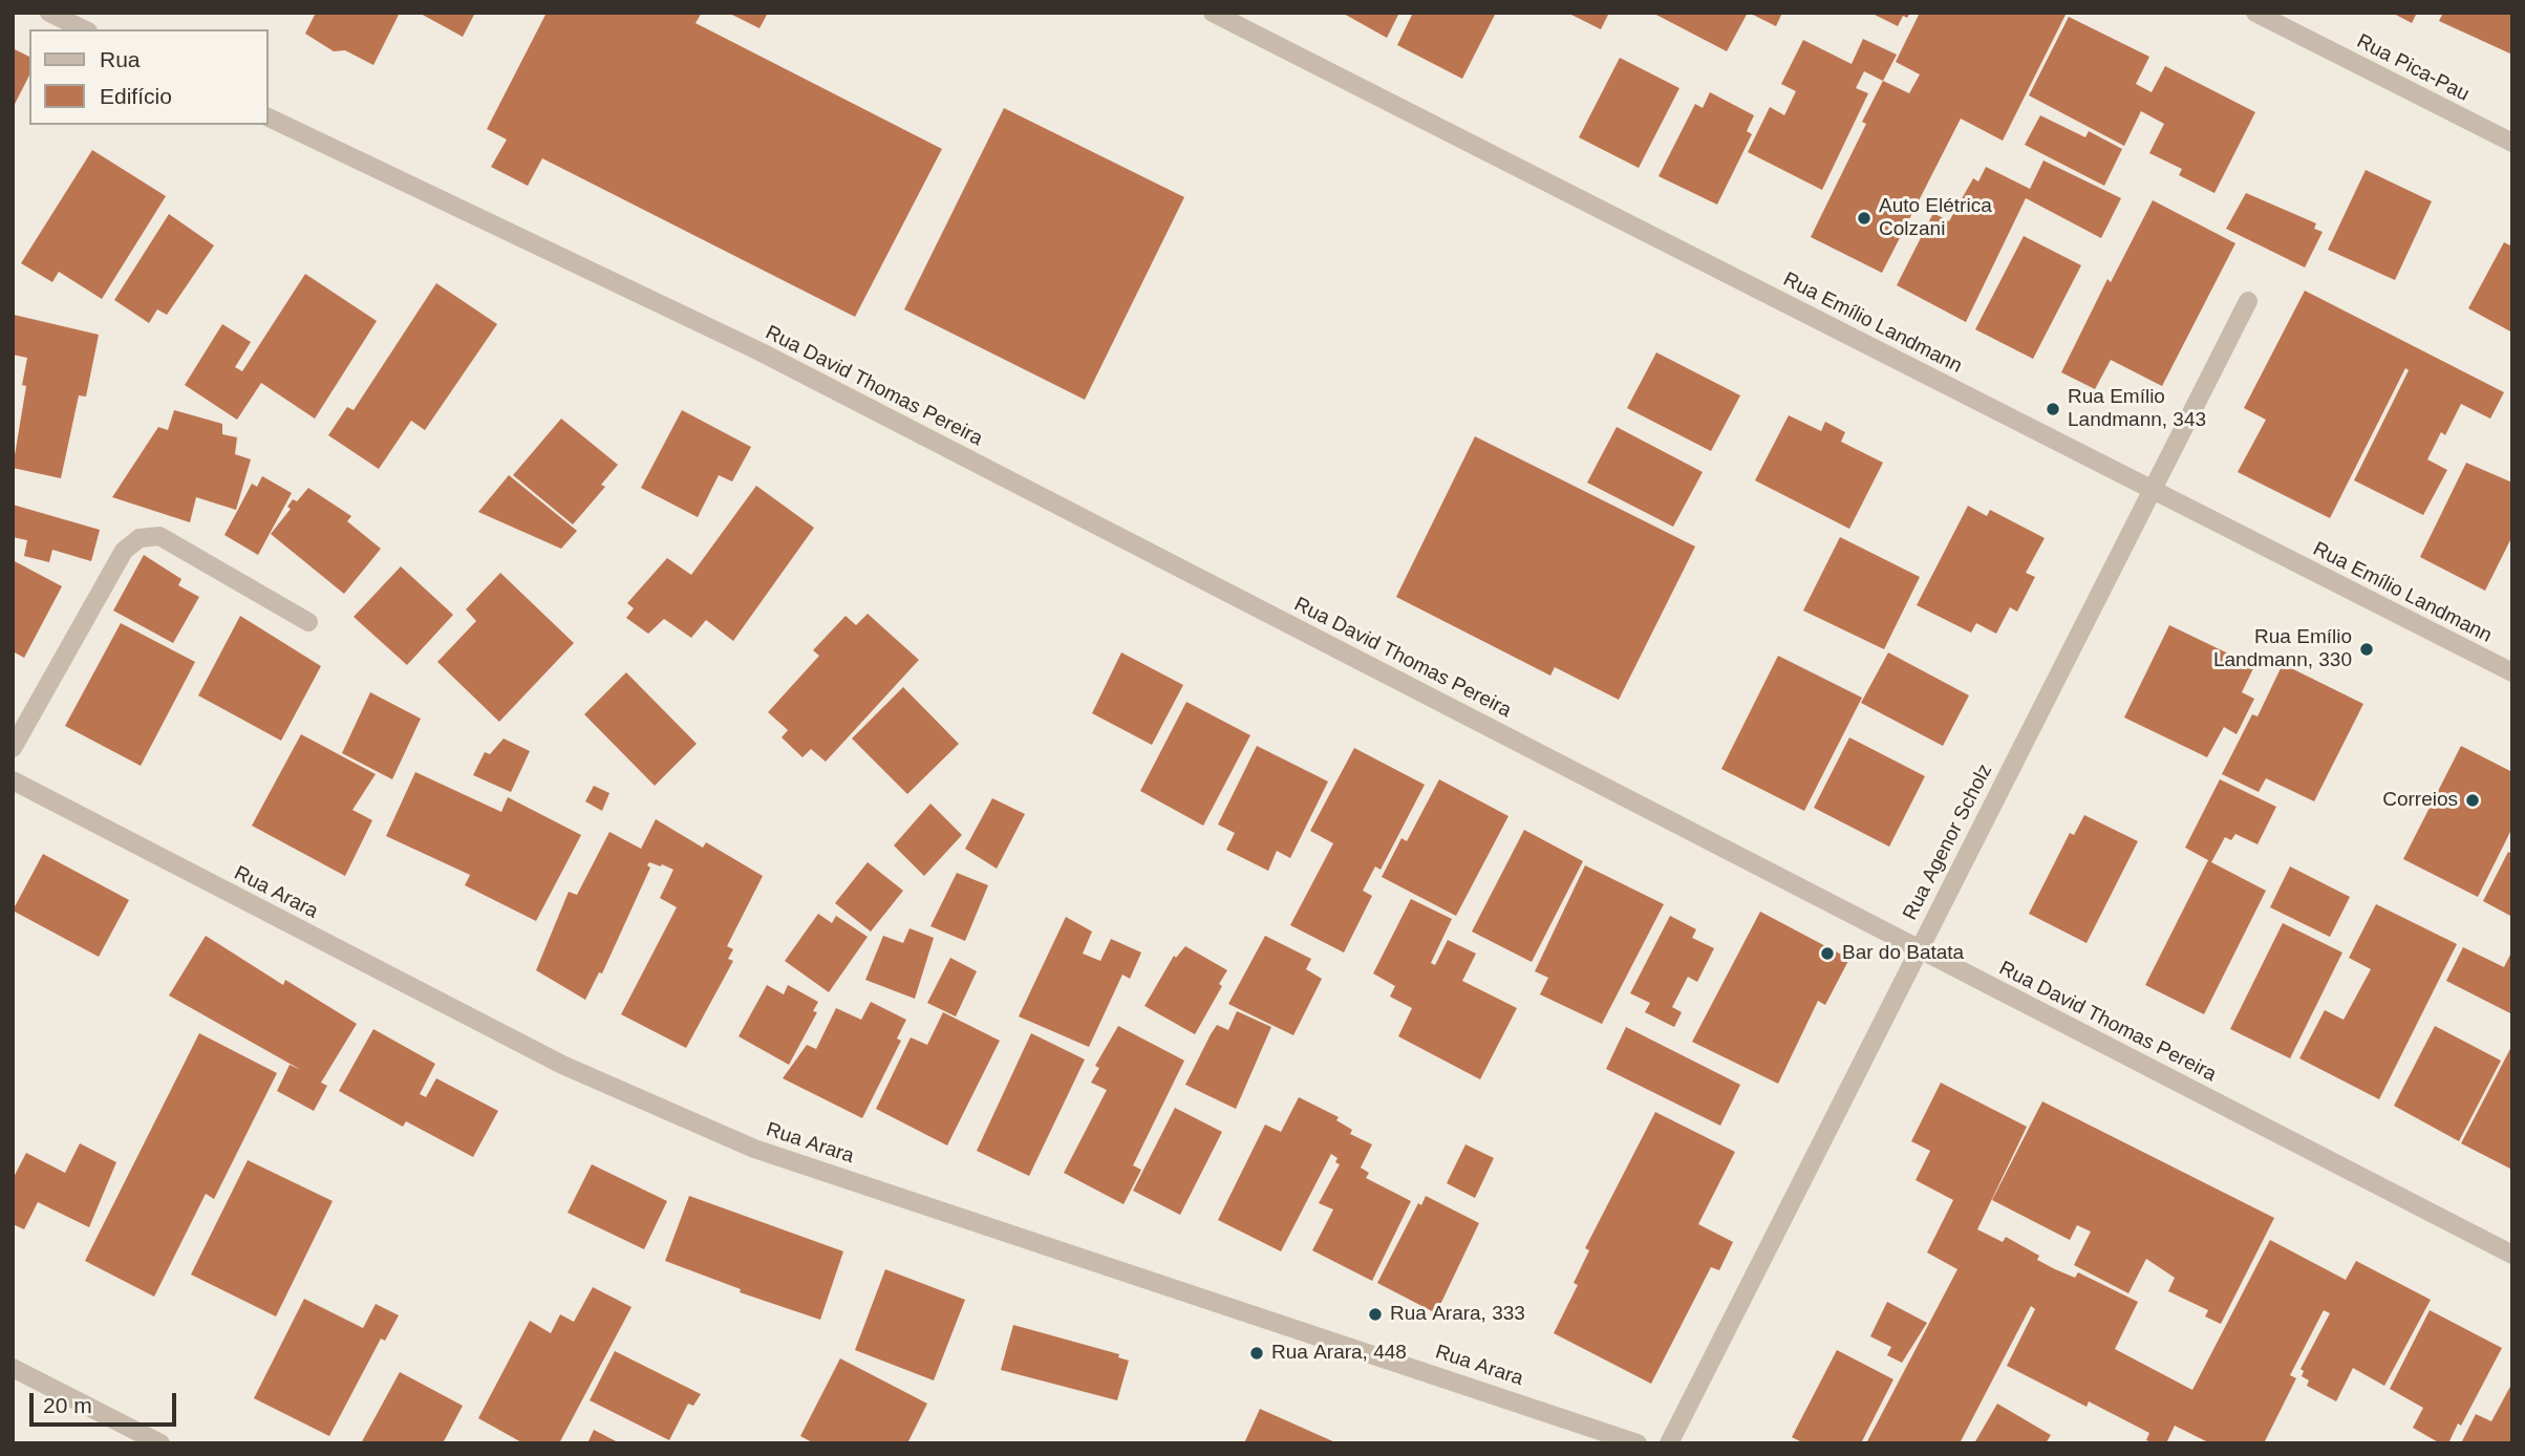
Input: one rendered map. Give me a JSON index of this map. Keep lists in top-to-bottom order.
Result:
{
  "streets": {
    "street": [
      "Rua Pica-Pau",
      "Rua Emílio Landmann",
      "Rua David Thomas Pereira",
      "Rua Agenor Scholz",
      "Rua Arara"
    ]
  },
  "crossings": [
    ["Rua Emílio Landmann", "Rua Agenor Scholz"],
    ["Rua David Thomas Pereira", "Rua Agenor Scholz"]
  ],
  "places": [
    "Auto Elétrica Colzani",
    "Rua Emílio Landmann, 343",
    "Rua Emílio Landmann, 330",
    "Correios",
    "Bar do Batata",
    "Rua Arara, 333",
    "Rua Arara, 448"
  ],
  "legend": ["Rua", "Edifício"],
  "scale_bar": "20 m"
}
